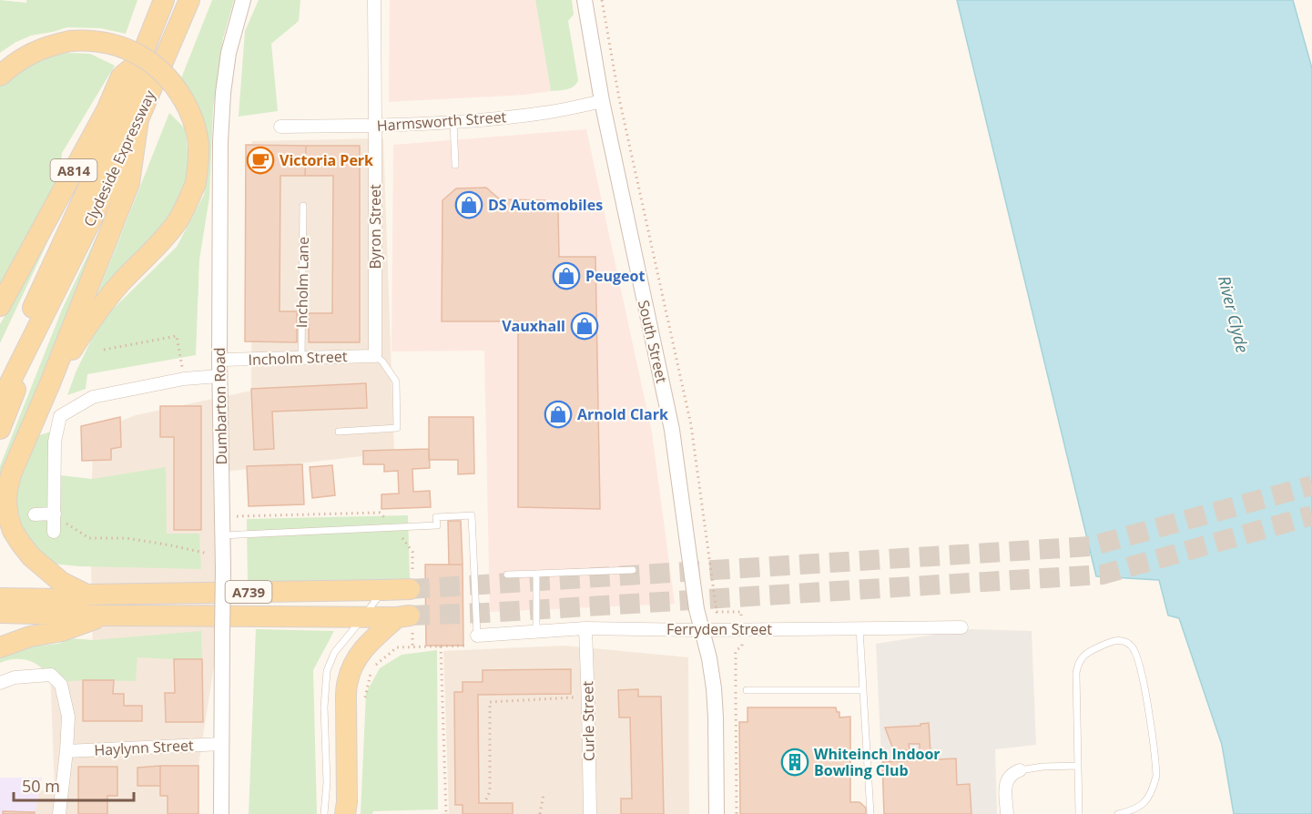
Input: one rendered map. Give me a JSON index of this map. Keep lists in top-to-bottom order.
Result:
{
  "streets": {
    "main road": ["Clydeside Expressway", "A814", "A739"],
    "street": [
      "Harmsworth Street",
      "Byron Street",
      "South Street",
      "Incholm Street",
      "Dumbarton Road",
      "Ferryden Street",
      "Curle Street",
      "Haylynn Street"
    ],
    "lane": ["Incholm Lane"]
  },
  "crossings": [
    ["Harmsworth Street", "Byron Street"],
    ["Harmsworth Street", "South Street"],
    ["Clydeside Expressway", "A814"],
    ["Byron Street", "Incholm Street"],
    ["Incholm Lane", "Incholm Street"],
    ["South Street", "Ferryden Street"],
    ["Incholm Street", "Dumbarton Road"],
    ["Dumbarton Road", "Haylynn Street"],
    ["Ferryden Street", "Curle Street"]
  ],
  "water": ["River Clyde"],
  "places": {
    "cafe": ["Victoria Perk"],
    "shop": [
      "DS Automobiles",
      "Peugeot",
      "Vauxhall",
      "Arnold Clark"
    ],
    "building": ["Whiteinch Indoor Bowling Club"]
  },
  "scale_bar": "50 m"
}
